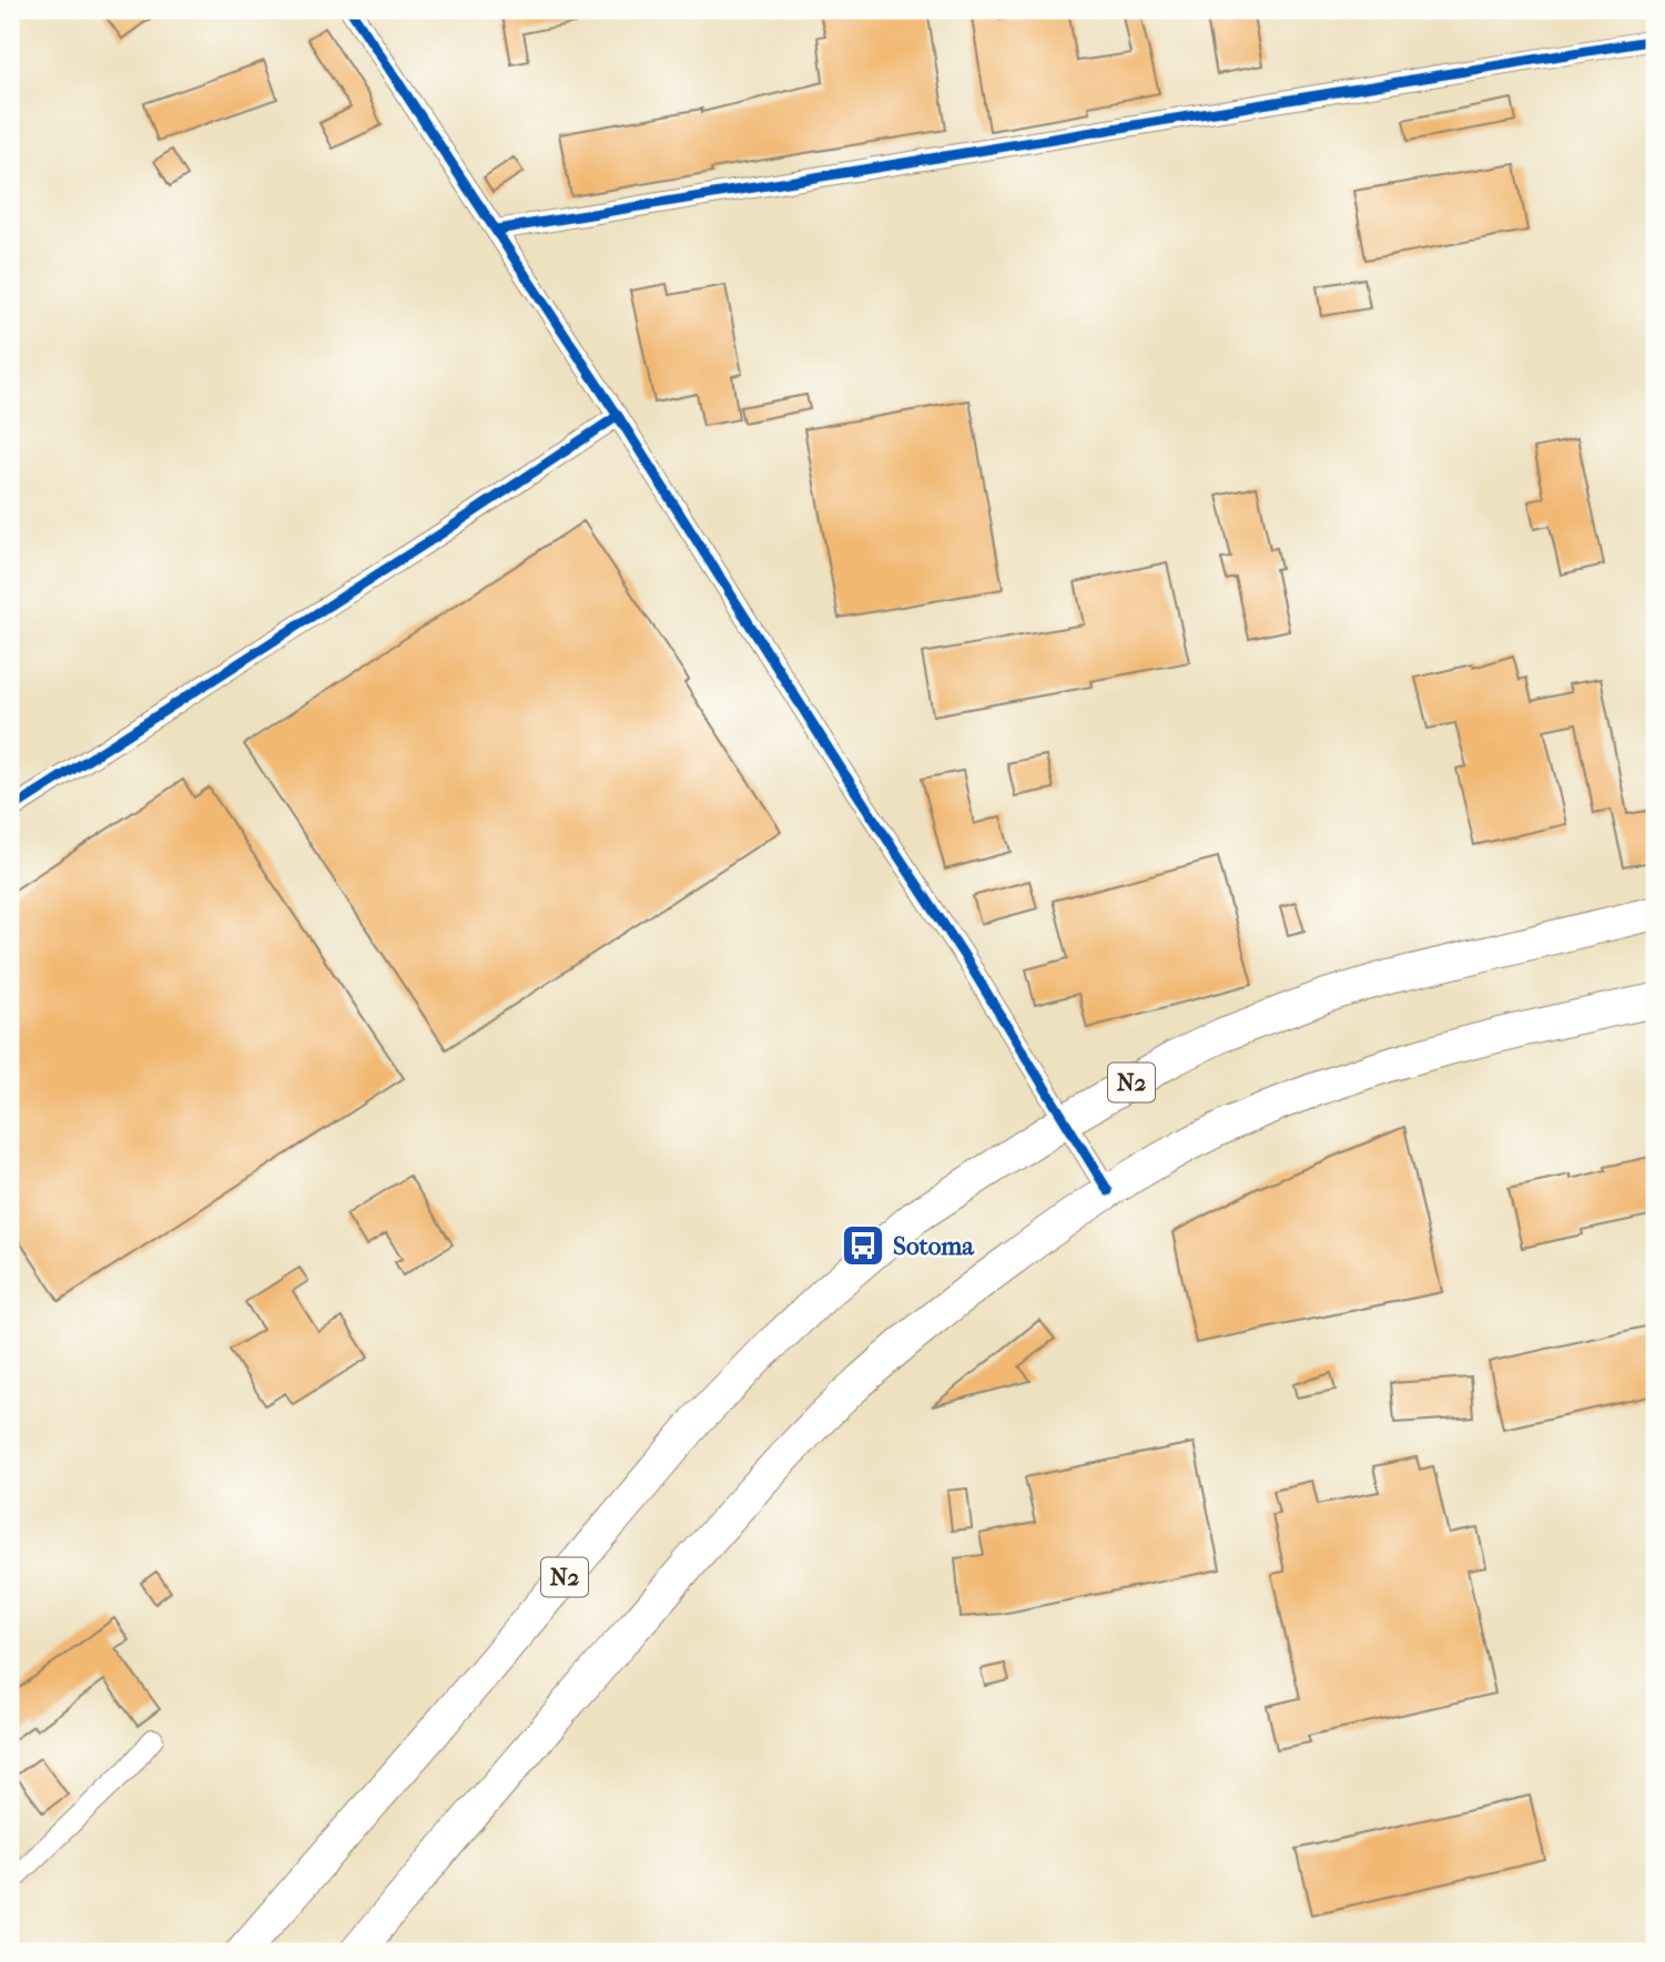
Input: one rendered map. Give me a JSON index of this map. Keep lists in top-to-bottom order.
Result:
{
  "streets": {
    "highway": ["N2"]
  },
  "places": {
    "bus stop": ["Sotoma"]
  }
}
